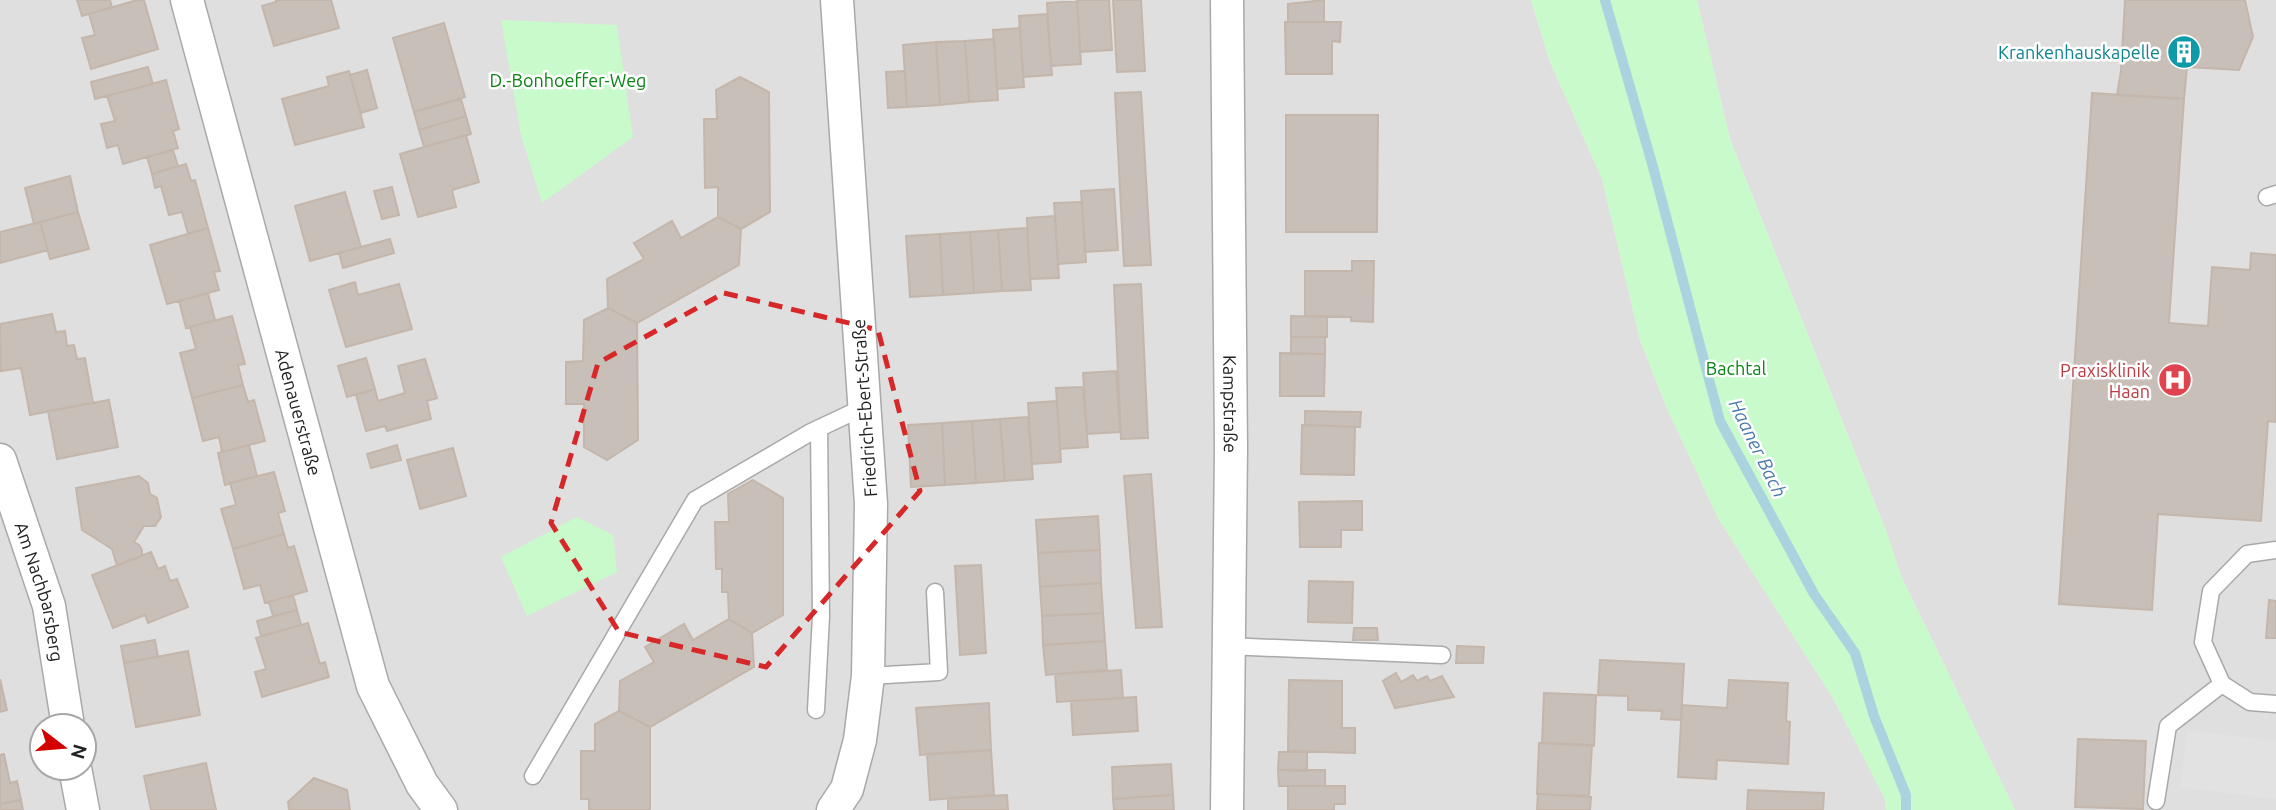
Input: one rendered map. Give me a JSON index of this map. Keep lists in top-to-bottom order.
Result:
{
  "streets": {
    "street": [
      "Kampstraße",
      "Friedrich-Ebert-Straße",
      "Adenauerstraße",
      "Am Nachbarsberg"
    ]
  },
  "water": ["Haaner Bach"],
  "parks": ["D.-Bonhoeffer-Weg", "Bachtal"],
  "places": {
    "building": ["Krankenhauskapelle"],
    "hospital": ["Praxisklinik Haan"]
  },
  "north": "right"
}
